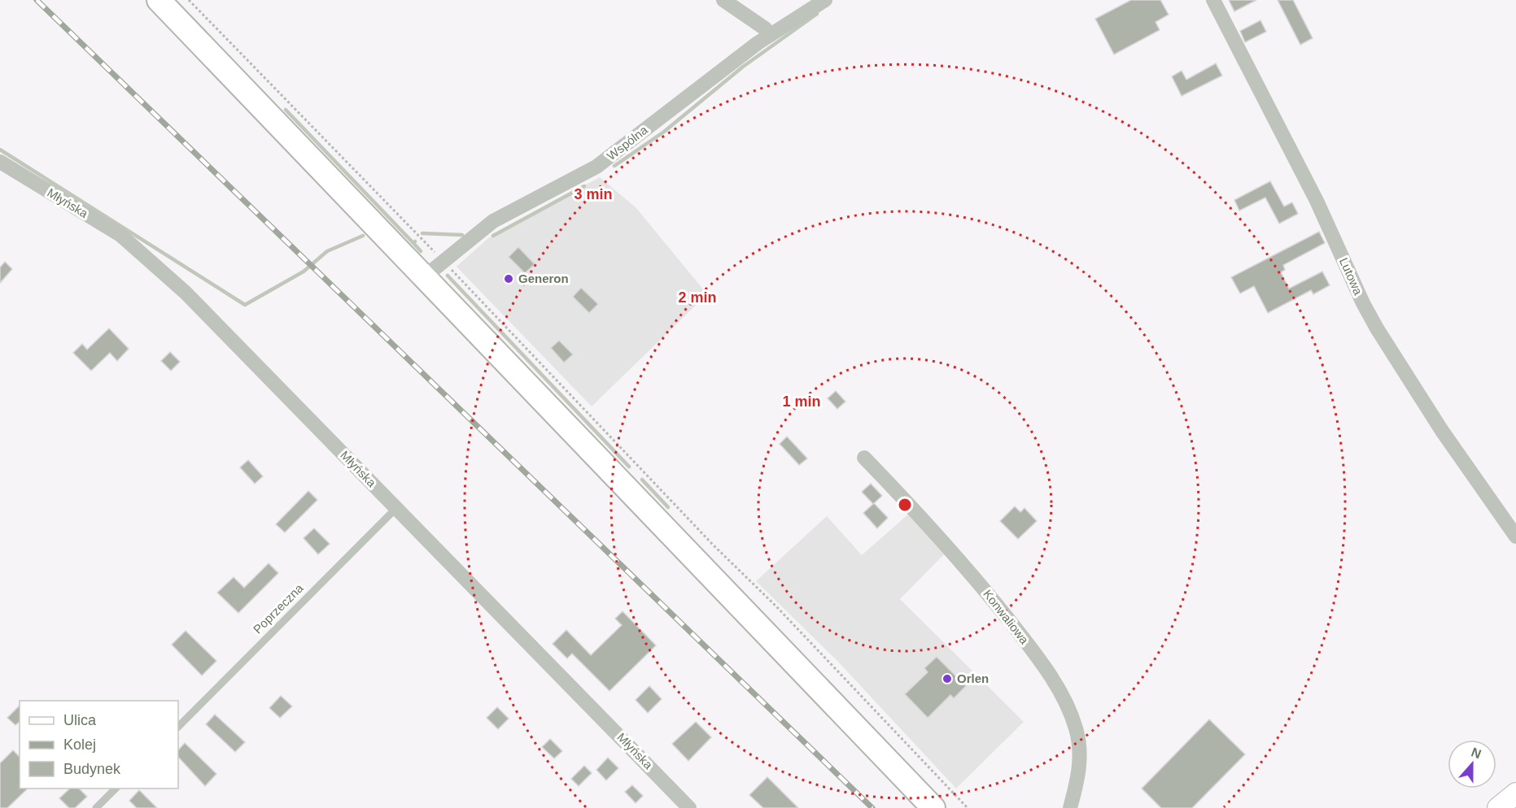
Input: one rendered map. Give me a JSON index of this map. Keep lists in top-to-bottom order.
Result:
{
  "streets": {
    "street": [
      "Wspólna",
      "Młyńska",
      "Lutowa",
      "Konwaliowa"
    ],
    "lane": ["Poprzeczna"]
  },
  "crossings": [
    ["Młyńska", "Poprzeczna"]
  ],
  "places": ["Generon", "Orlen"],
  "legend": ["Ulica", "Kolej", "Budynek"],
  "north": "top",
  "rings": ["3 min", "2 min", "1 min"]
}
